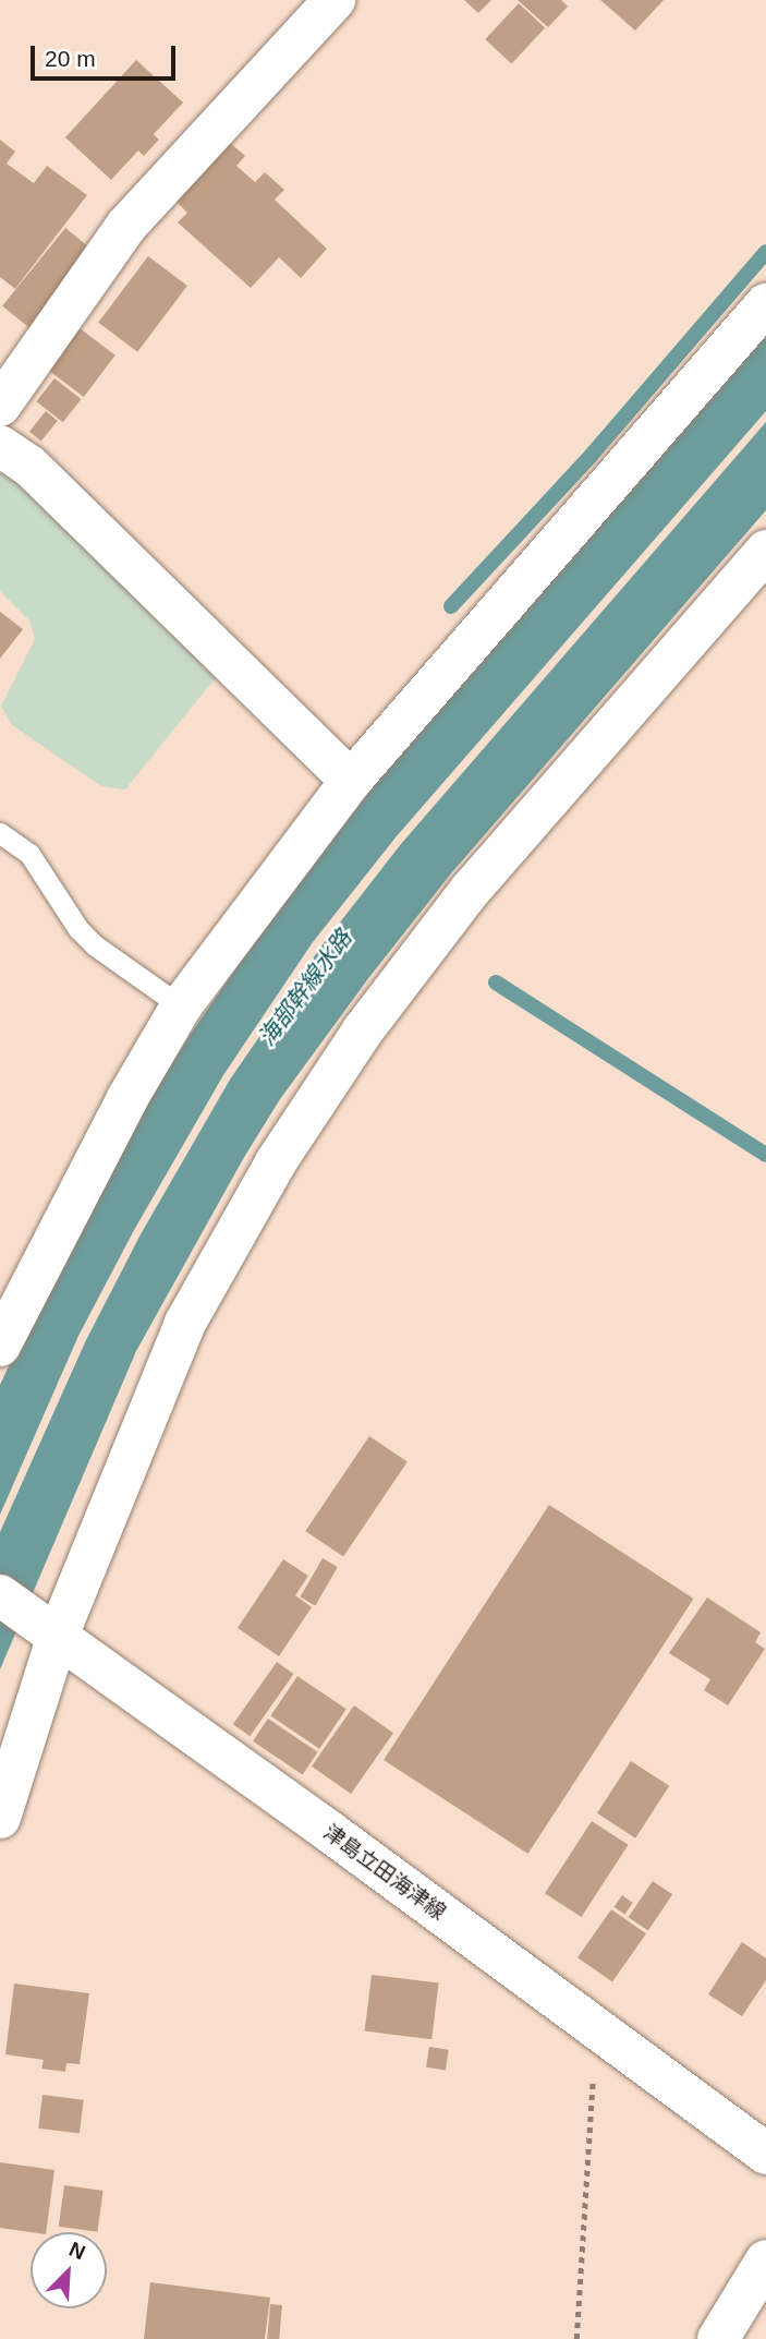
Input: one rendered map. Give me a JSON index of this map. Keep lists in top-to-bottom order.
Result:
{
  "streets": {
    "street": ["津島立田海津線"]
  },
  "water": ["海部幹線水路"],
  "scale_bar": "20 m",
  "north": "top right"
}
